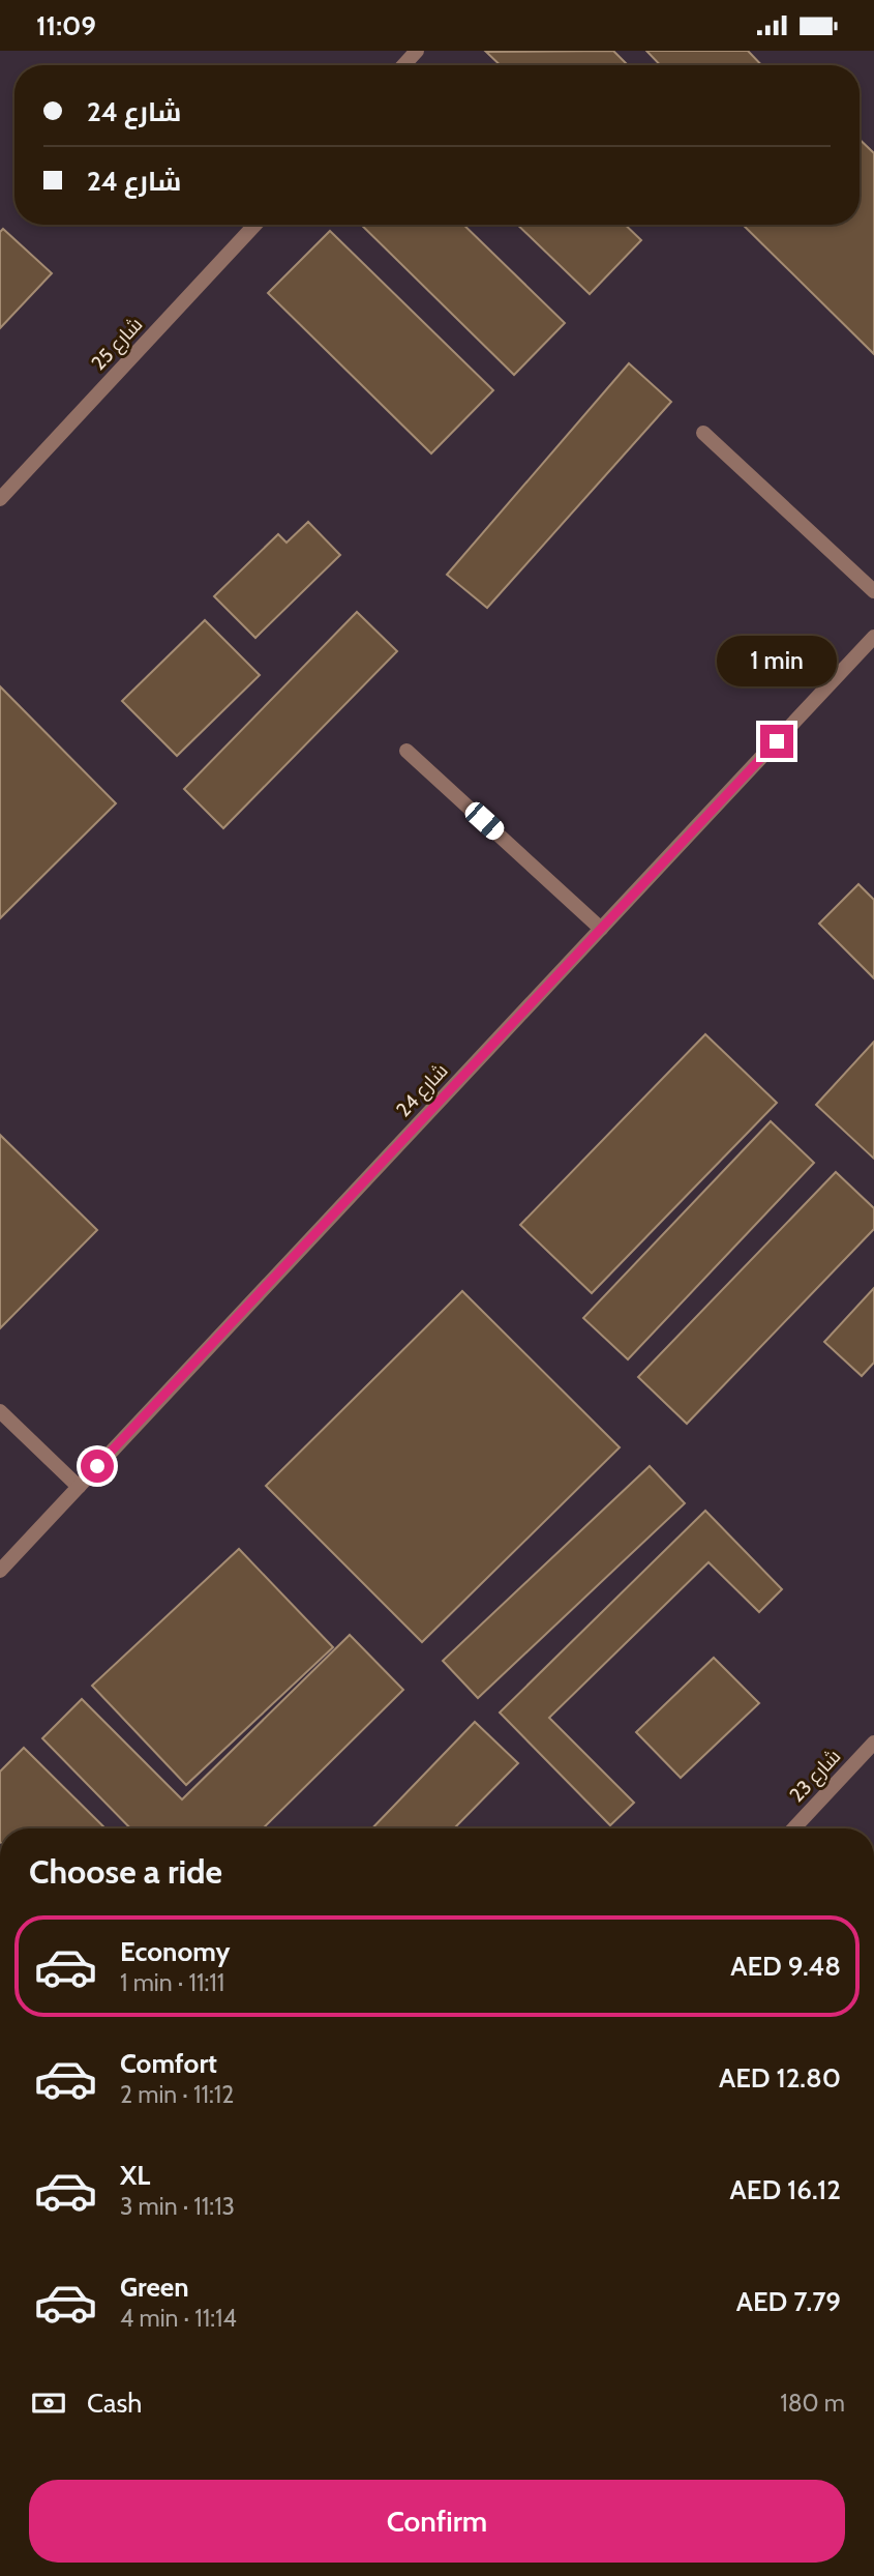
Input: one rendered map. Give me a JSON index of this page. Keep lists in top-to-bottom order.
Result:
{
  "streets": {
    "street": ["شارع 25", "شارع 24", "شارع 23"]
  },
  "page": {
    "status": "11:09",
    "banner": ["شارع 24", "شارع 24"],
    "bubble": "1 min",
    "heading": "Choose a ride",
    "list": [
      {
        "name": "Economy",
        "note": "1 min · 11:11",
        "value": "AED 9.48"
      },
      {
        "name": "Comfort",
        "note": "2 min · 11:12",
        "value": "AED 12.80"
      },
      {
        "name": "XL",
        "note": "3 min · 11:13",
        "value": "AED 16.12"
      },
      {
        "name": "Green",
        "note": "4 min · 11:14",
        "value": "AED 7.79"
      }
    ],
    "pay": ["Cash", "180 m"],
    "buttons": "Confirm"
  }
}
